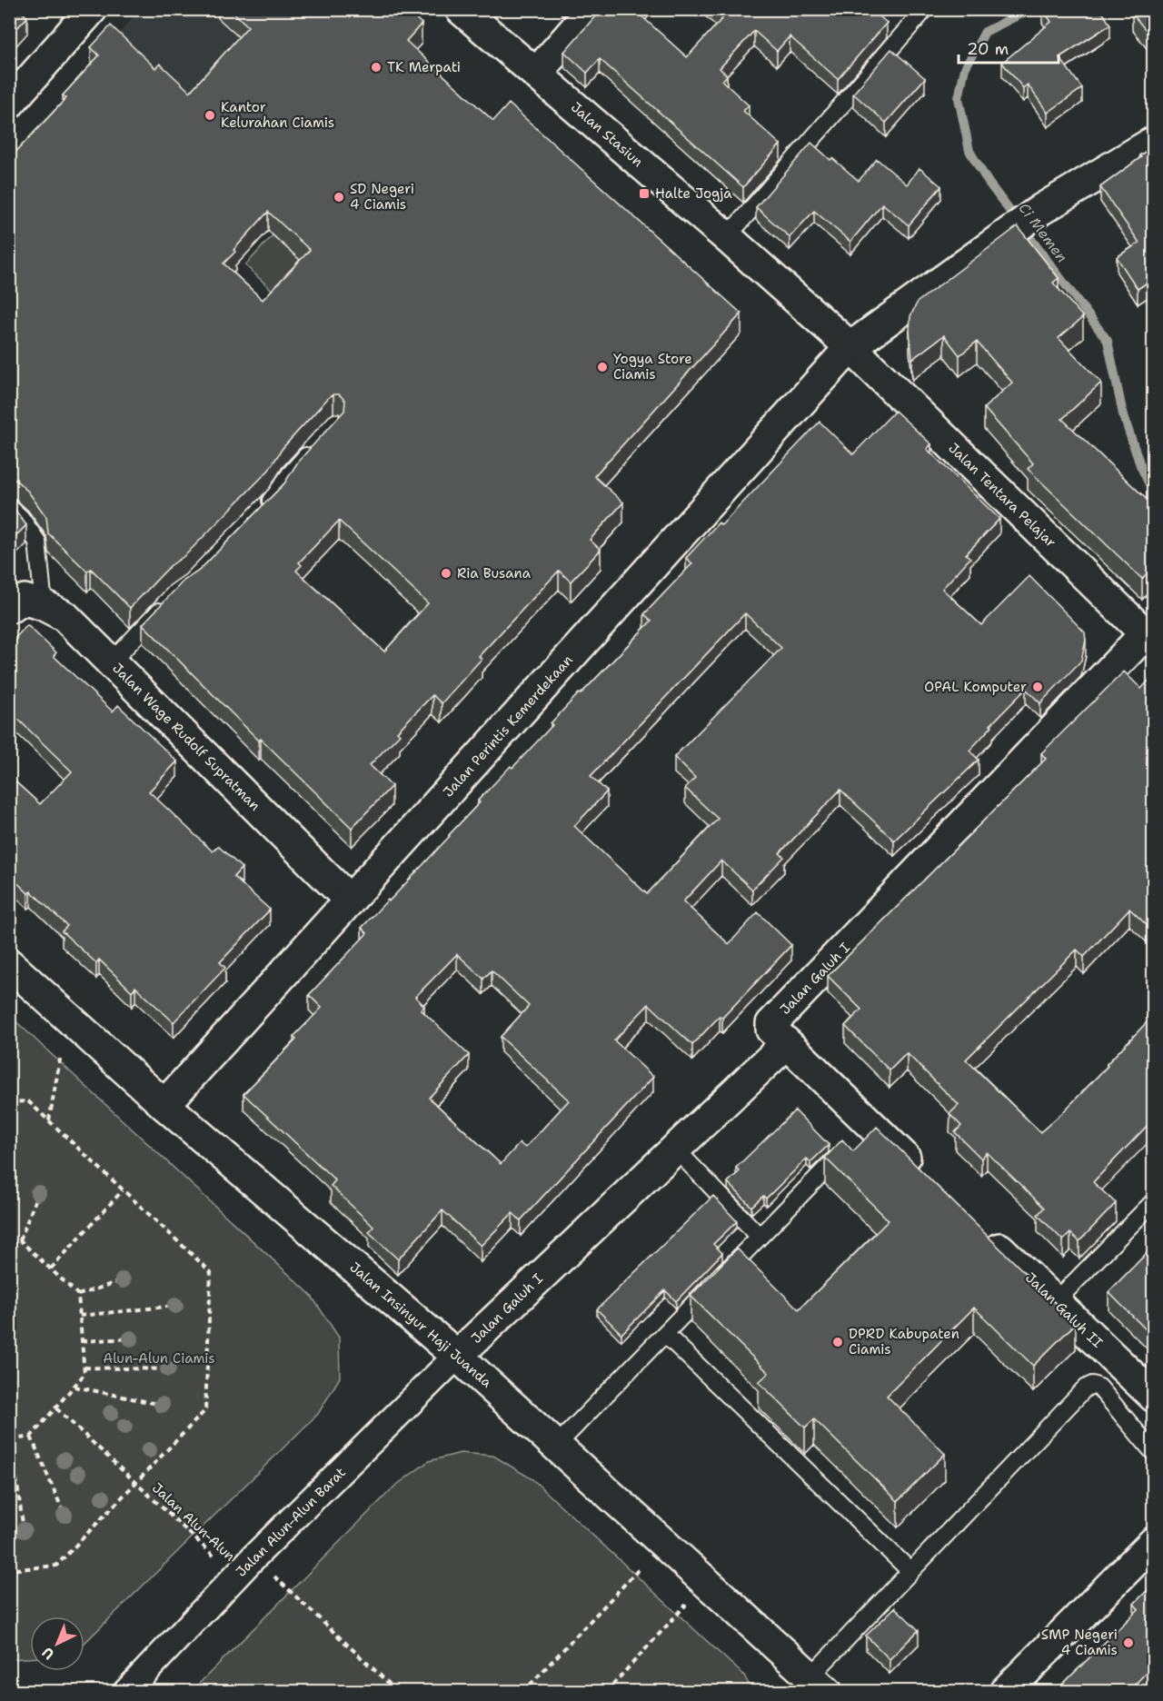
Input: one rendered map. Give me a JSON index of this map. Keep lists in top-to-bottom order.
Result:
{
  "streets": {
    "main road": [
      "Jalan Stasiun",
      "Jalan Tentara Pelajar",
      "Jalan Perintis Kemerdekaan",
      "Jalan Wage Rudolf Supratman",
      "Jalan Galuh I",
      "Jalan Galuh II",
      "Jalan Insinyur Haji Juanda"
    ],
    "street": ["Jalan Alun-Alun Barat"],
    "path": ["Jalan Alun-Alun"]
  },
  "crossings": [
    ["Jalan Stasiun", "Jalan Tentara Pelajar"],
    ["Jalan Stasiun", "Jalan Perintis Kemerdekaan"],
    ["Jalan Tentara Pelajar", "Jalan Perintis Kemerdekaan"],
    ["Jalan Tentara Pelajar", "Jalan Galuh I"],
    ["Jalan Perintis Kemerdekaan", "Jalan Wage Rudolf Supratman"],
    ["Jalan Perintis Kemerdekaan", "Jalan Insinyur Haji Juanda"],
    ["Jalan Galuh I", "Jalan Insinyur Haji Juanda"],
    ["Jalan Galuh I", "Jalan Alun-Alun Barat"],
    ["Jalan Insinyur Haji Juanda", "Jalan Alun-Alun Barat"],
    ["Jalan Alun-Alun", "Jalan Alun-Alun Barat"]
  ],
  "water": ["Ci Memen"],
  "parks": ["Alun-Alun Ciamis"],
  "places": {
    "other": [
      "TK Merpati",
      "Kantor Kelurahan Ciamis",
      "SD Negeri 4 Ciamis",
      "Yogya Store Ciamis",
      "Ria Busana",
      "OPAL Komputer",
      "DPRD Kabupaten Ciamis",
      "SMP Negeri 4 Ciamis"
    ],
    "transit": ["Halte Jogja"]
  },
  "scale_bar": "20 m",
  "north": "bottom left"
}
